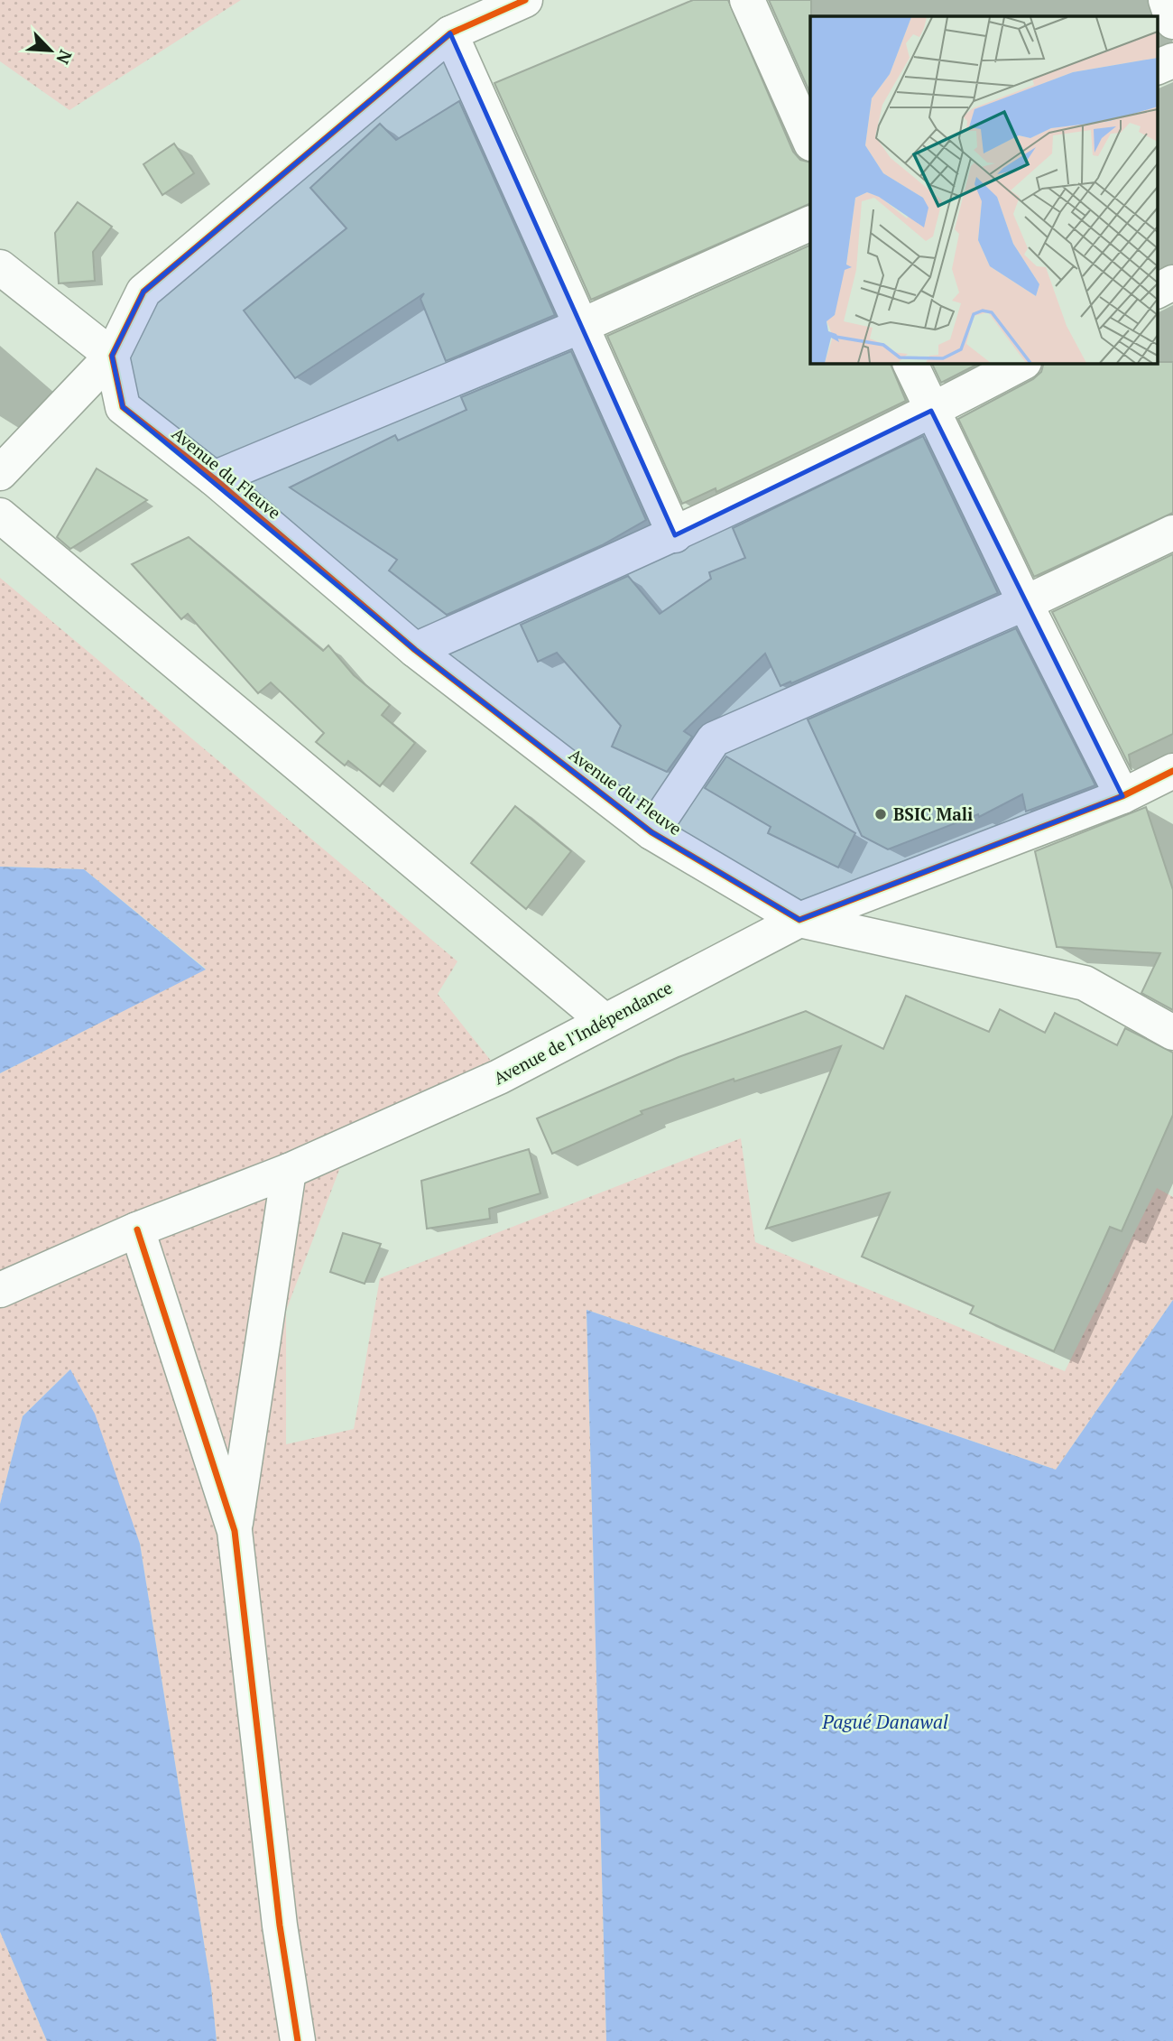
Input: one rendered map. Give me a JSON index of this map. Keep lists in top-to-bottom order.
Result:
{
  "streets": {
    "street": ["Avenue du Fleuve", "Avenue de l'Indépendance"]
  },
  "crossings": [
    ["Avenue du Fleuve", "Avenue de l'Indépendance"]
  ],
  "water": ["Pagué Danawal"],
  "places": ["BSIC Mali"],
  "north": "bottom right"
}
